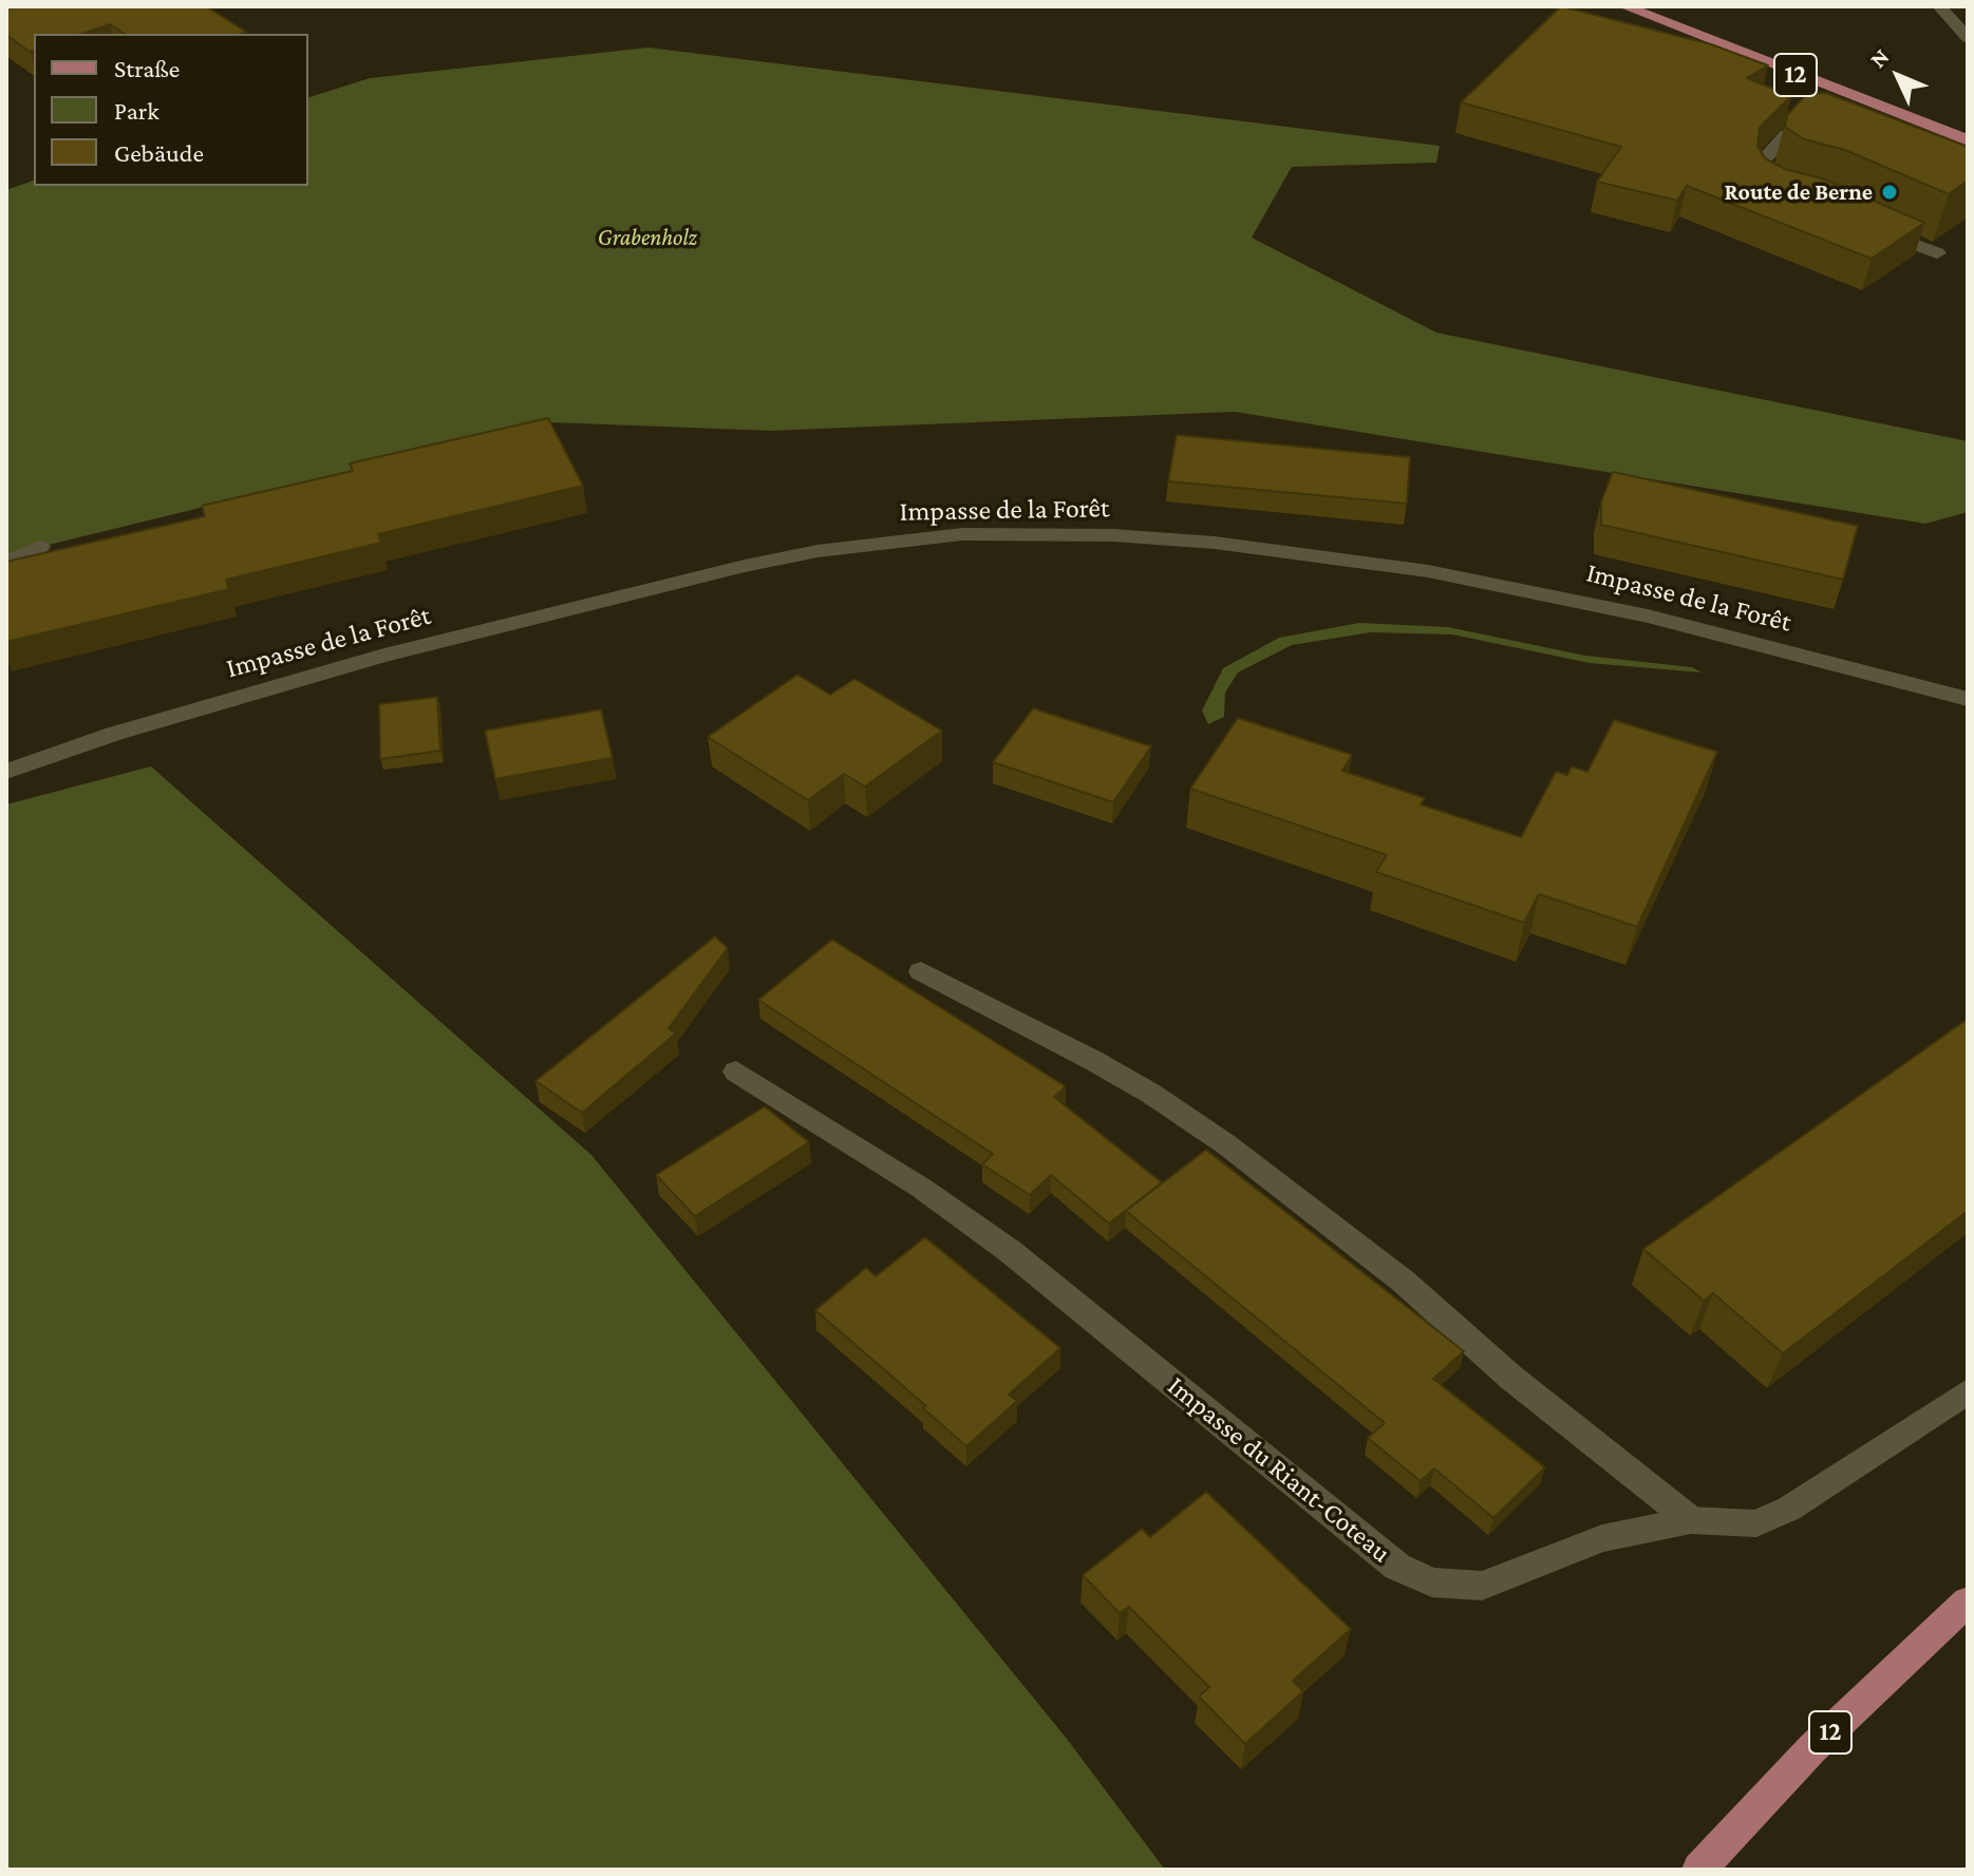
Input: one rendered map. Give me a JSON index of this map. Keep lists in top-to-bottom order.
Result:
{
  "streets": {
    "main road": ["12"],
    "street": ["Impasse de la Forêt", "Impasse du Riant-Coteau"]
  },
  "parks": ["Grabenholz"],
  "places": ["Route de Berne"],
  "legend": ["Straße", "Park", "Gebäude"],
  "north": "top left"
}
